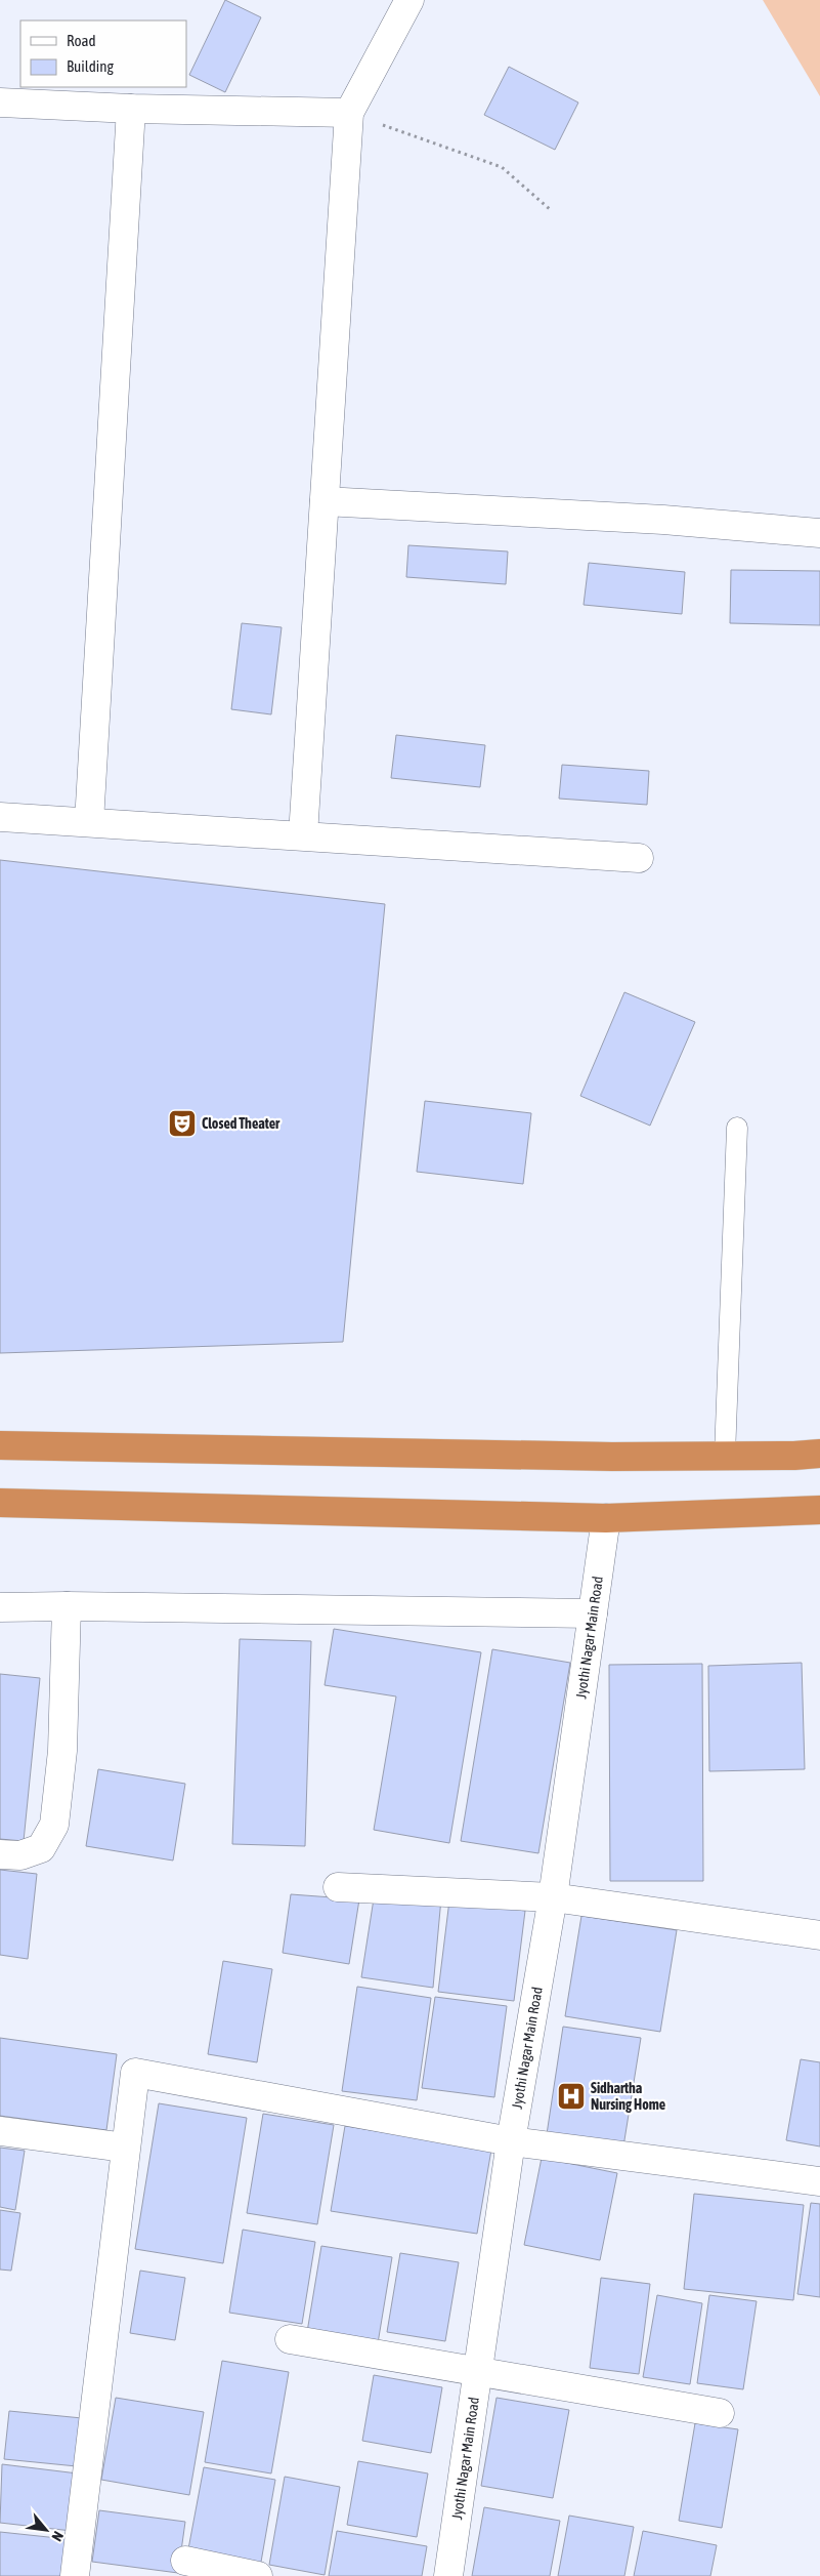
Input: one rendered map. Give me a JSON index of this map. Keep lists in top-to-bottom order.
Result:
{
  "streets": {
    "street": ["Jyothi Nagar Main Road"]
  },
  "places": {
    "theatre": ["Closed Theater"],
    "hospital": ["Sidhartha Nursing Home"]
  },
  "legend": ["Road", "Building"],
  "north": "bottom right"
}
